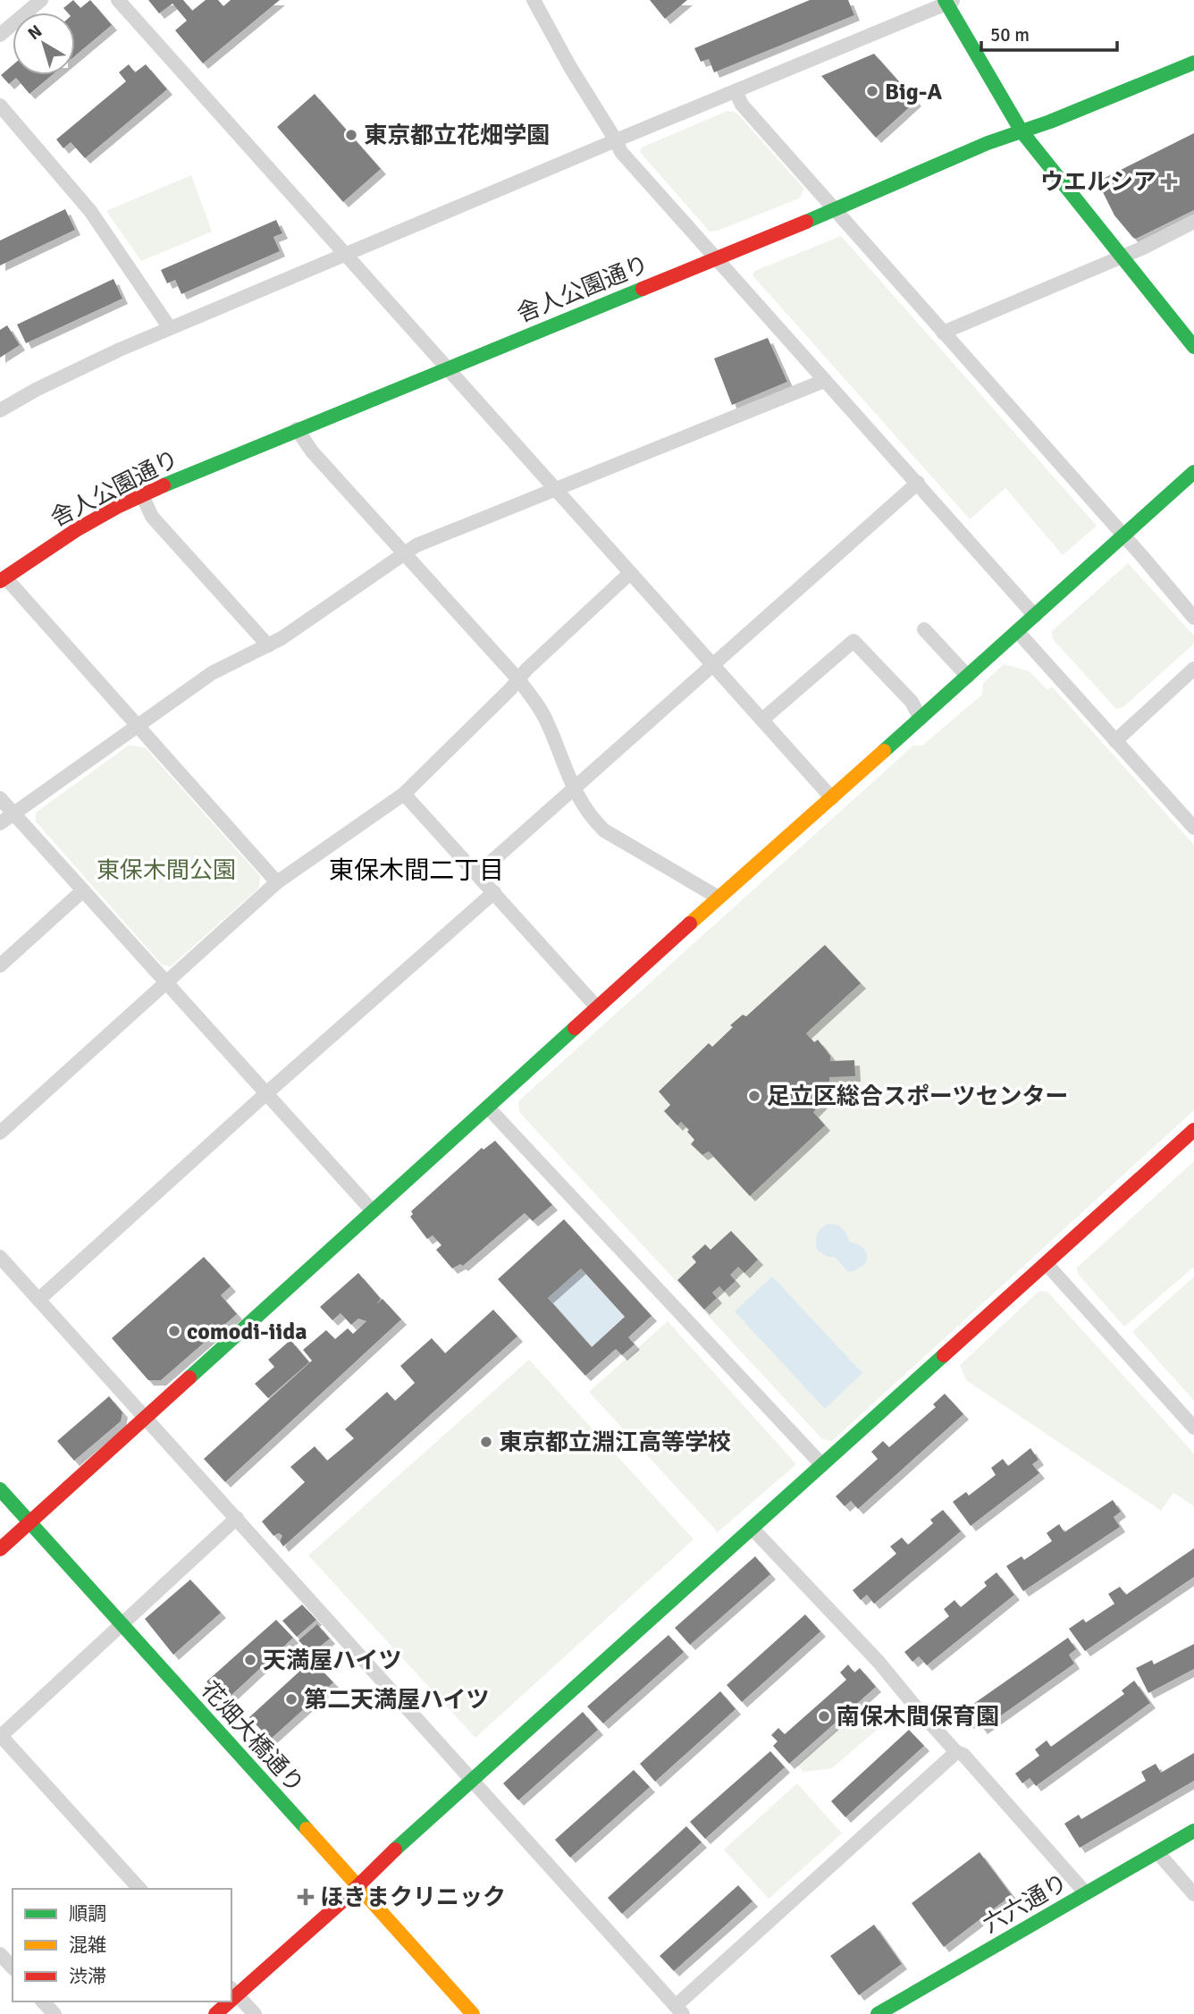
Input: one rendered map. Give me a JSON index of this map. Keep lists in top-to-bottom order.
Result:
{
  "streets": {
    "street": ["舎人公園通り", "花畑大橋通り", "六六通り"]
  },
  "districts": ["東保木間二丁目"],
  "parks": ["東保木間公園"],
  "places": {
    "other": [
      "Big-A",
      "東京都立花畑学園",
      "足立区総合スポーツセンター",
      "comodi-iida",
      "東京都立淵江高等学校",
      "天満屋ハイツ",
      "第二天満屋ハイツ",
      "南保木間保育園"
    ],
    "health": ["ウエルシア", "ほきまクリニック"]
  },
  "legend": ["順調", "混雑", "渋滞"],
  "scale_bar": "50 m",
  "north": "top left"
}
